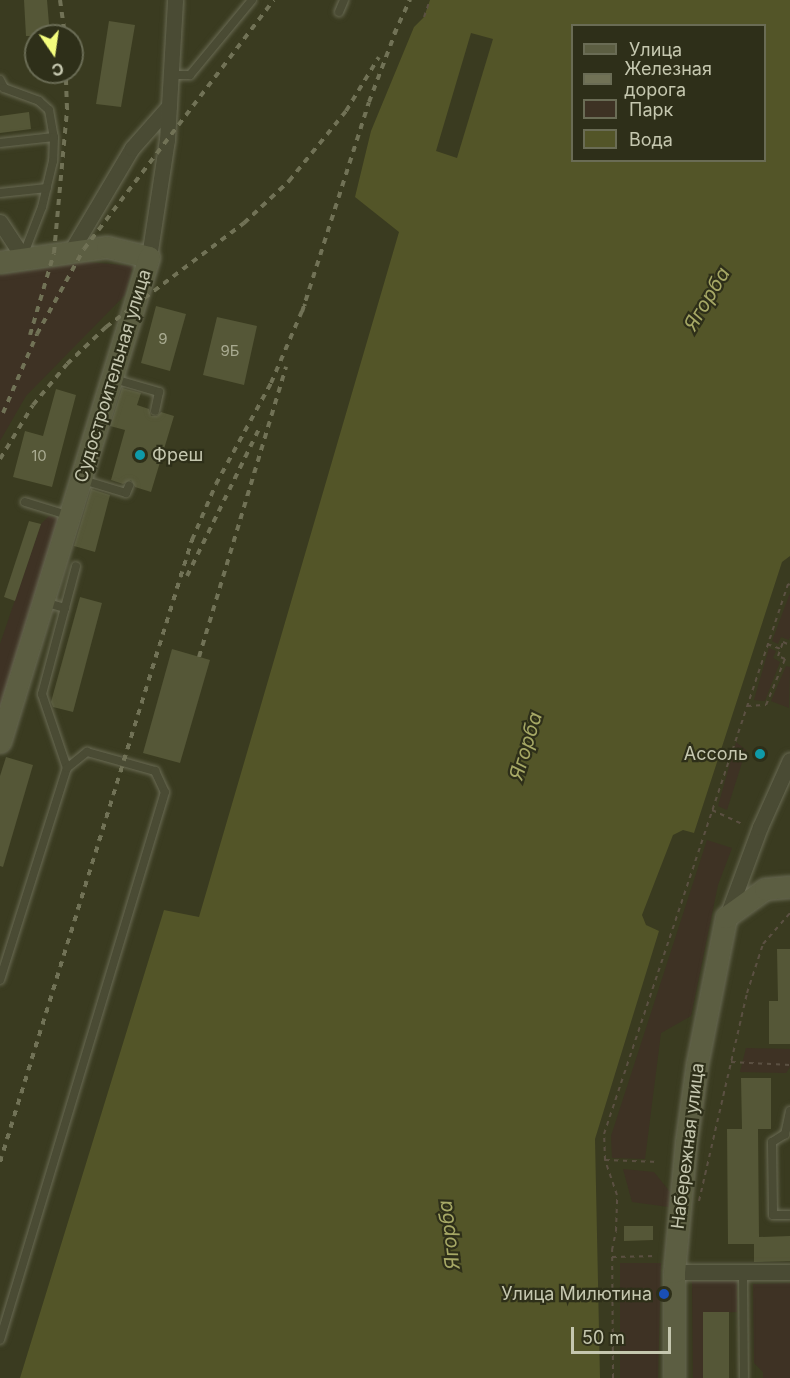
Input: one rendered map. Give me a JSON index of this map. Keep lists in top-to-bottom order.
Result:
{
  "streets": {
    "main road": ["Судостроительная улица", "Набережная улица"]
  },
  "water": ["Ягорба"],
  "places": ["Фреш", "Ассоль", "Улица Милютина"],
  "house_numbers": ["9", "9Б", "10"],
  "legend": [
    "Улица",
    "Железная дорога",
    "Парк",
    "Вода"
  ],
  "scale_bar": "50 m",
  "north": "bottom"
}
